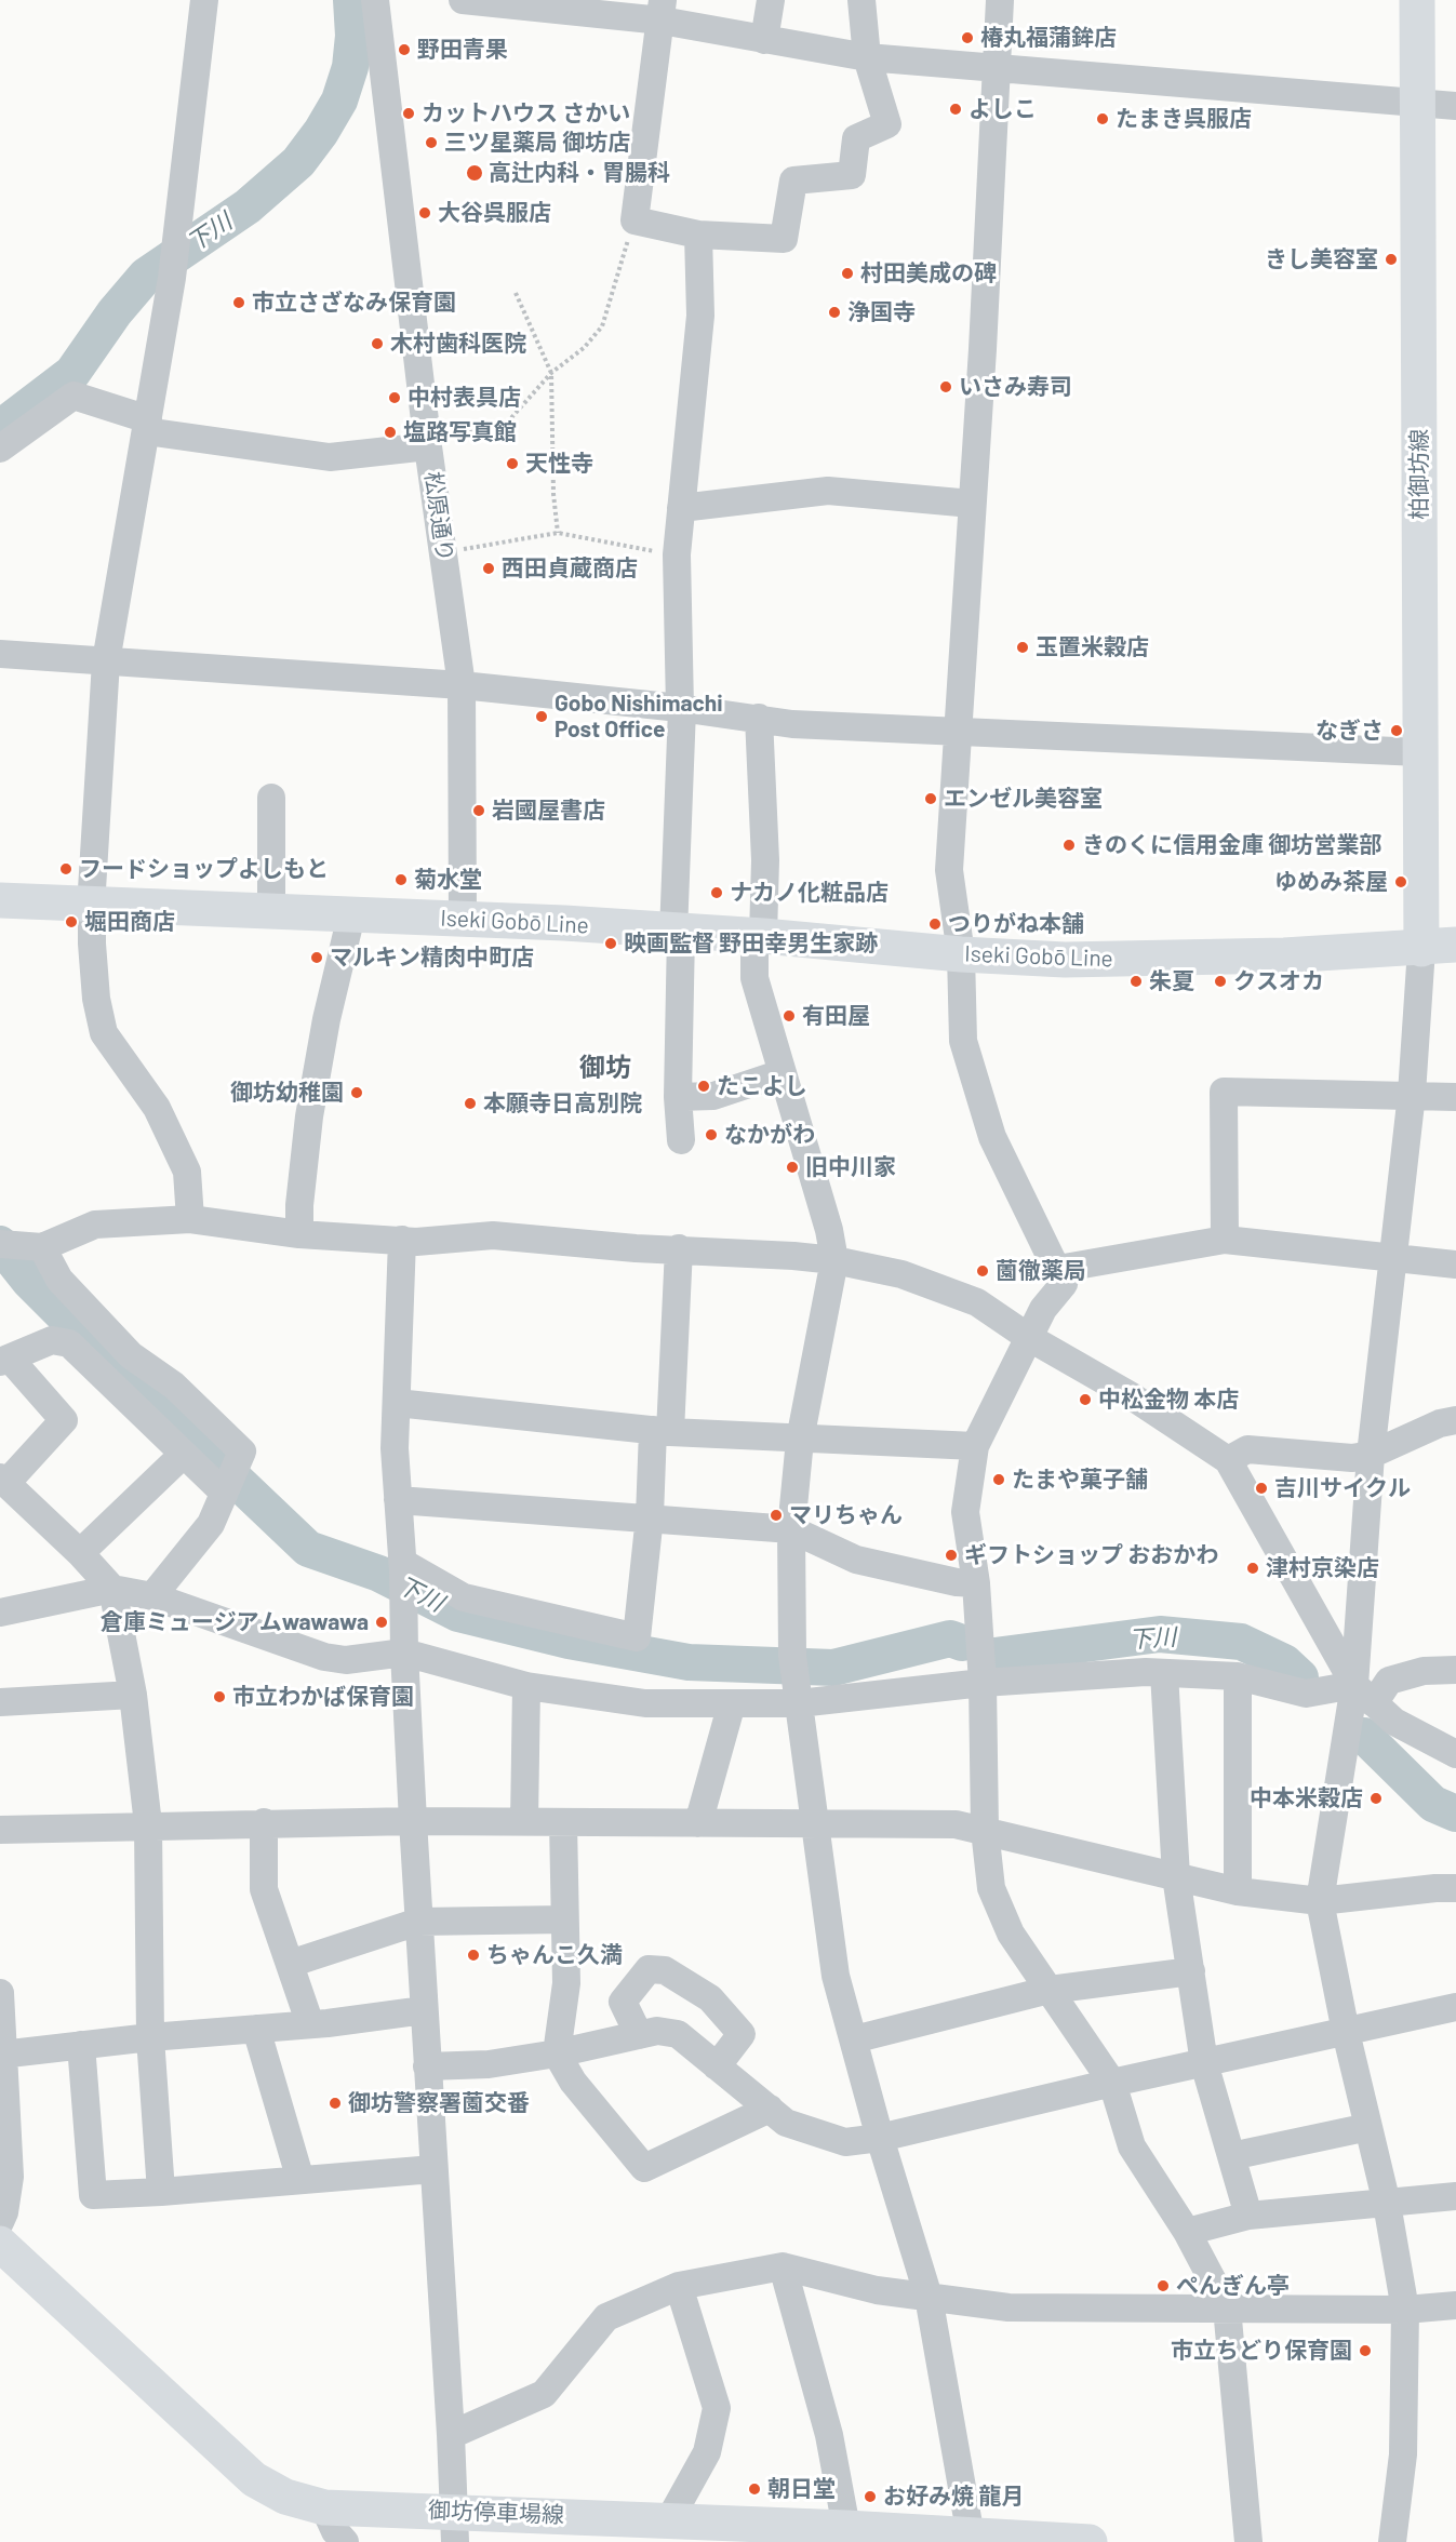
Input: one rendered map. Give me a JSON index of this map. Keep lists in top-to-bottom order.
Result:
{
  "streets": {
    "main road": ["柏御坊線", "Iseki Gobō Line", "御坊停車場線"],
    "street": ["松原通り"]
  },
  "crossings": [
    ["柏御坊線", "Iseki Gobō Line"],
    ["松原通り", "Iseki Gobō Line"]
  ],
  "districts": ["御坊"],
  "water": ["下川"],
  "places": [
    "椿丸福蒲鉾店",
    "野田青果",
    "よしこ",
    "カットハウス さかい",
    "たまき呉服店",
    "三ツ星薬局 御坊店",
    "高辻内科・胃腸科",
    "大谷呉服店",
    "きし美容室",
    "村田美成の碑",
    "市立さざなみ保育園",
    "浄国寺",
    "木村歯科医院",
    "いさみ寿司",
    "中村表具店",
    "塩路写真館",
    "天性寺",
    "西田貞蔵商店",
    "玉置米穀店",
    "Gobo Nishimachi Post Office",
    "なぎさ",
    "エンゼル美容室",
    "岩國屋書店",
    "きのくに信用金庫 御坊営業部",
    "フードショップよしもと",
    "菊水堂",
    "ゆめみ茶屋",
    "ナカノ化粧品店",
    "堀田商店",
    "つりがね本舗",
    "映画監督 野田幸男生家跡",
    "マルキン精肉中町店",
    "朱夏",
    "クスオカ",
    "有田屋",
    "たこよし",
    "御坊幼稚園",
    "本願寺日高別院",
    "なかがわ",
    "旧中川家",
    "薗徹薬局",
    "中松金物 本店",
    "たまや菓子舗",
    "吉川サイクル",
    "マリちゃん",
    "ギフトショップ おおかわ",
    "津村京染店",
    "倉庫ミュージアムwawawa",
    "市立わかば保育園",
    "中本米穀店",
    "ちゃんこ久満",
    "御坊警察署薗交番",
    "ぺんぎん亭",
    "市立ちどり保育園",
    "朝日堂",
    "お好み焼 龍月"
  ]
}
